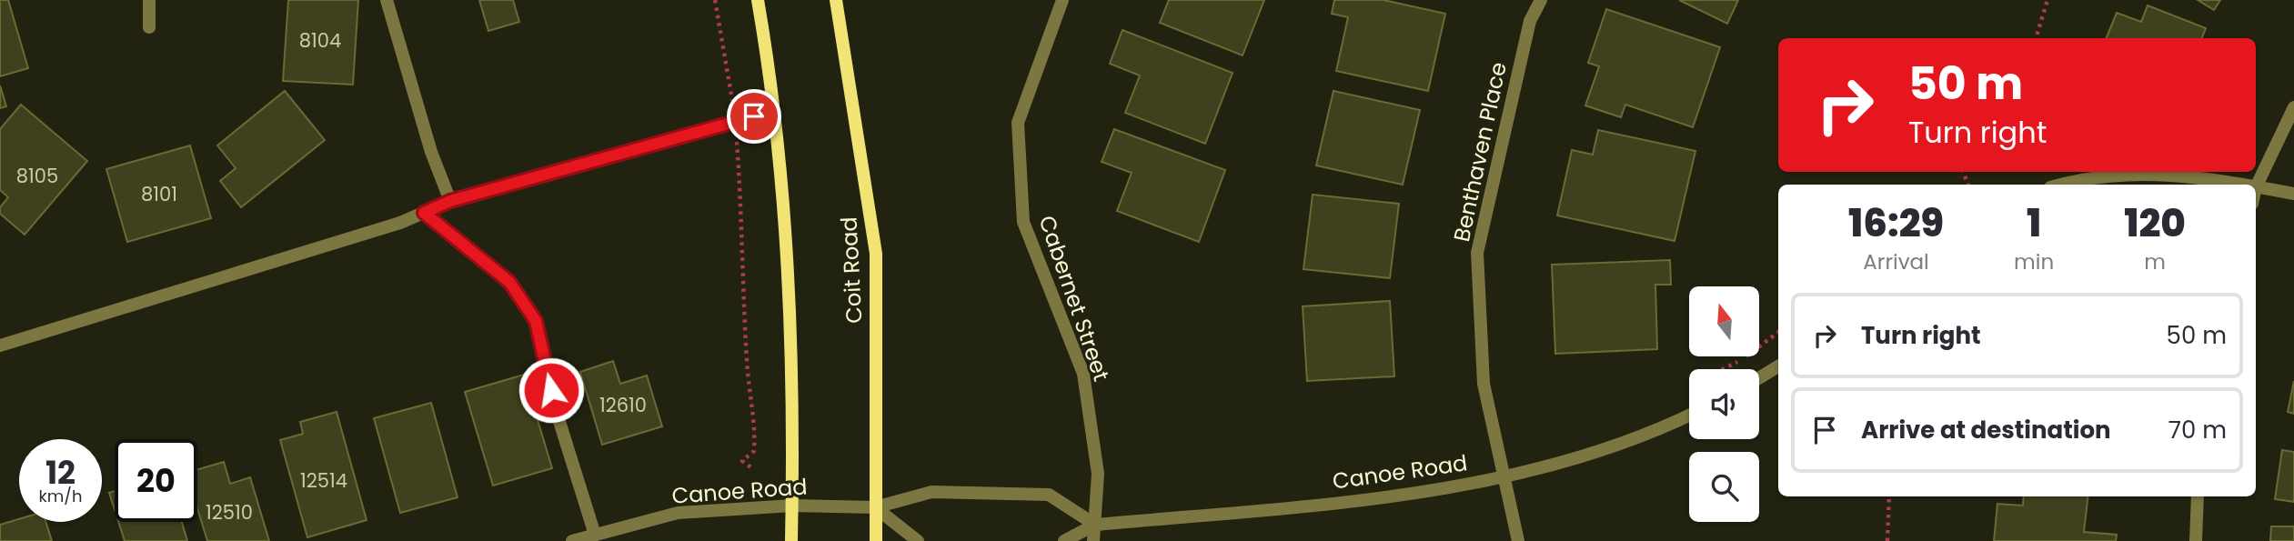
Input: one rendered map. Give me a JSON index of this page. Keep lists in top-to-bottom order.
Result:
{
  "streets": {
    "main road": ["Coit Road"],
    "street": ["Benthaven Place", "Cabernet Street", "Canoe Road"]
  },
  "crossings": [
    ["Benthaven Place", "Canoe Road"],
    ["Coit Road", "Canoe Road"],
    ["Cabernet Street", "Canoe Road"]
  ],
  "house_numbers": [
    "8104",
    "8105",
    "8101",
    "12610",
    "12514",
    "12510"
  ],
  "north": "top",
  "page": {
    "turn": ["50 m", "Turn right"],
    "eta": [
      "16:29",
      "Arrival",
      "1",
      "min",
      "120",
      "m"
    ],
    "list": [
      {
        "name": "Turn right",
        "value": "50 m"
      },
      {
        "name": "Arrive at destination",
        "value": "70 m"
      }
    ],
    "speed": "12 km/h",
    "limit": "20"
  }
}
